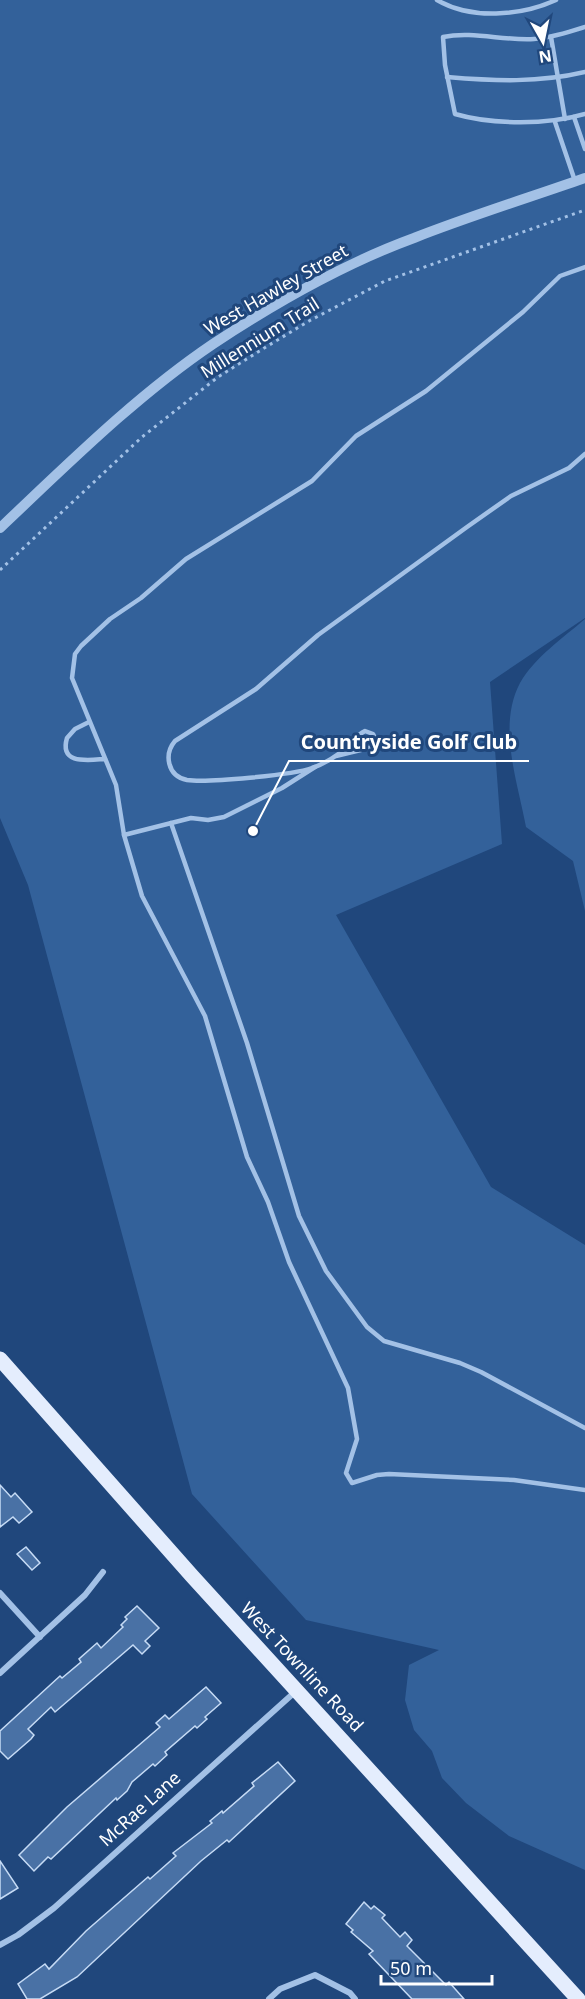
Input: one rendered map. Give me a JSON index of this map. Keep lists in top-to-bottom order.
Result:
{
  "streets": {
    "main road": ["West Townline Road"],
    "street": ["West Hawley Street", "McRae Lane"],
    "path": ["Millennium Trail"]
  },
  "crossings": [
    ["West Townline Road", "McRae Lane"]
  ],
  "places": ["Countryside Golf Club"],
  "scale_bar": "50 m",
  "north": "bottom"
}
